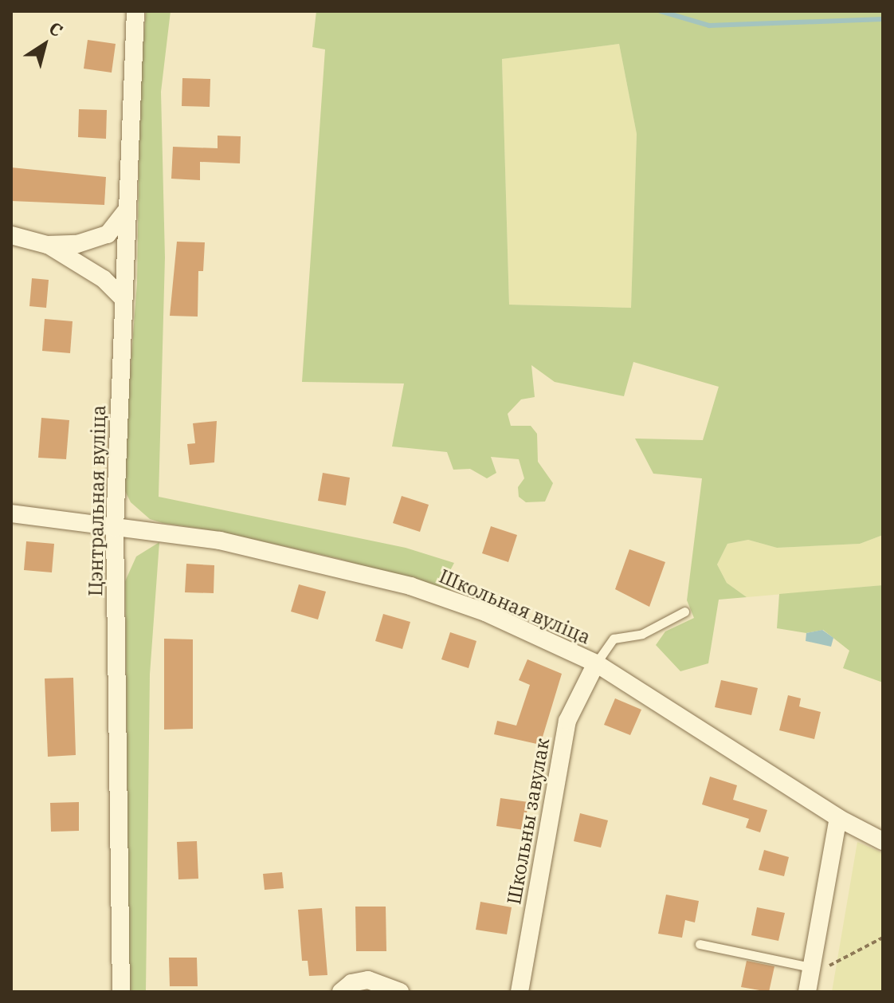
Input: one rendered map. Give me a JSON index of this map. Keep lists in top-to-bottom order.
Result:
{
  "streets": {
    "street": ["Цэнтральная вуліца", "Школьная вуліца", "Школьны завулак"]
  },
  "crossings": [
    ["Цэнтральная вуліца", "Школьная вуліца"],
    ["Школьная вуліца", "Школьны завулак"]
  ],
  "north": "top right"
}
